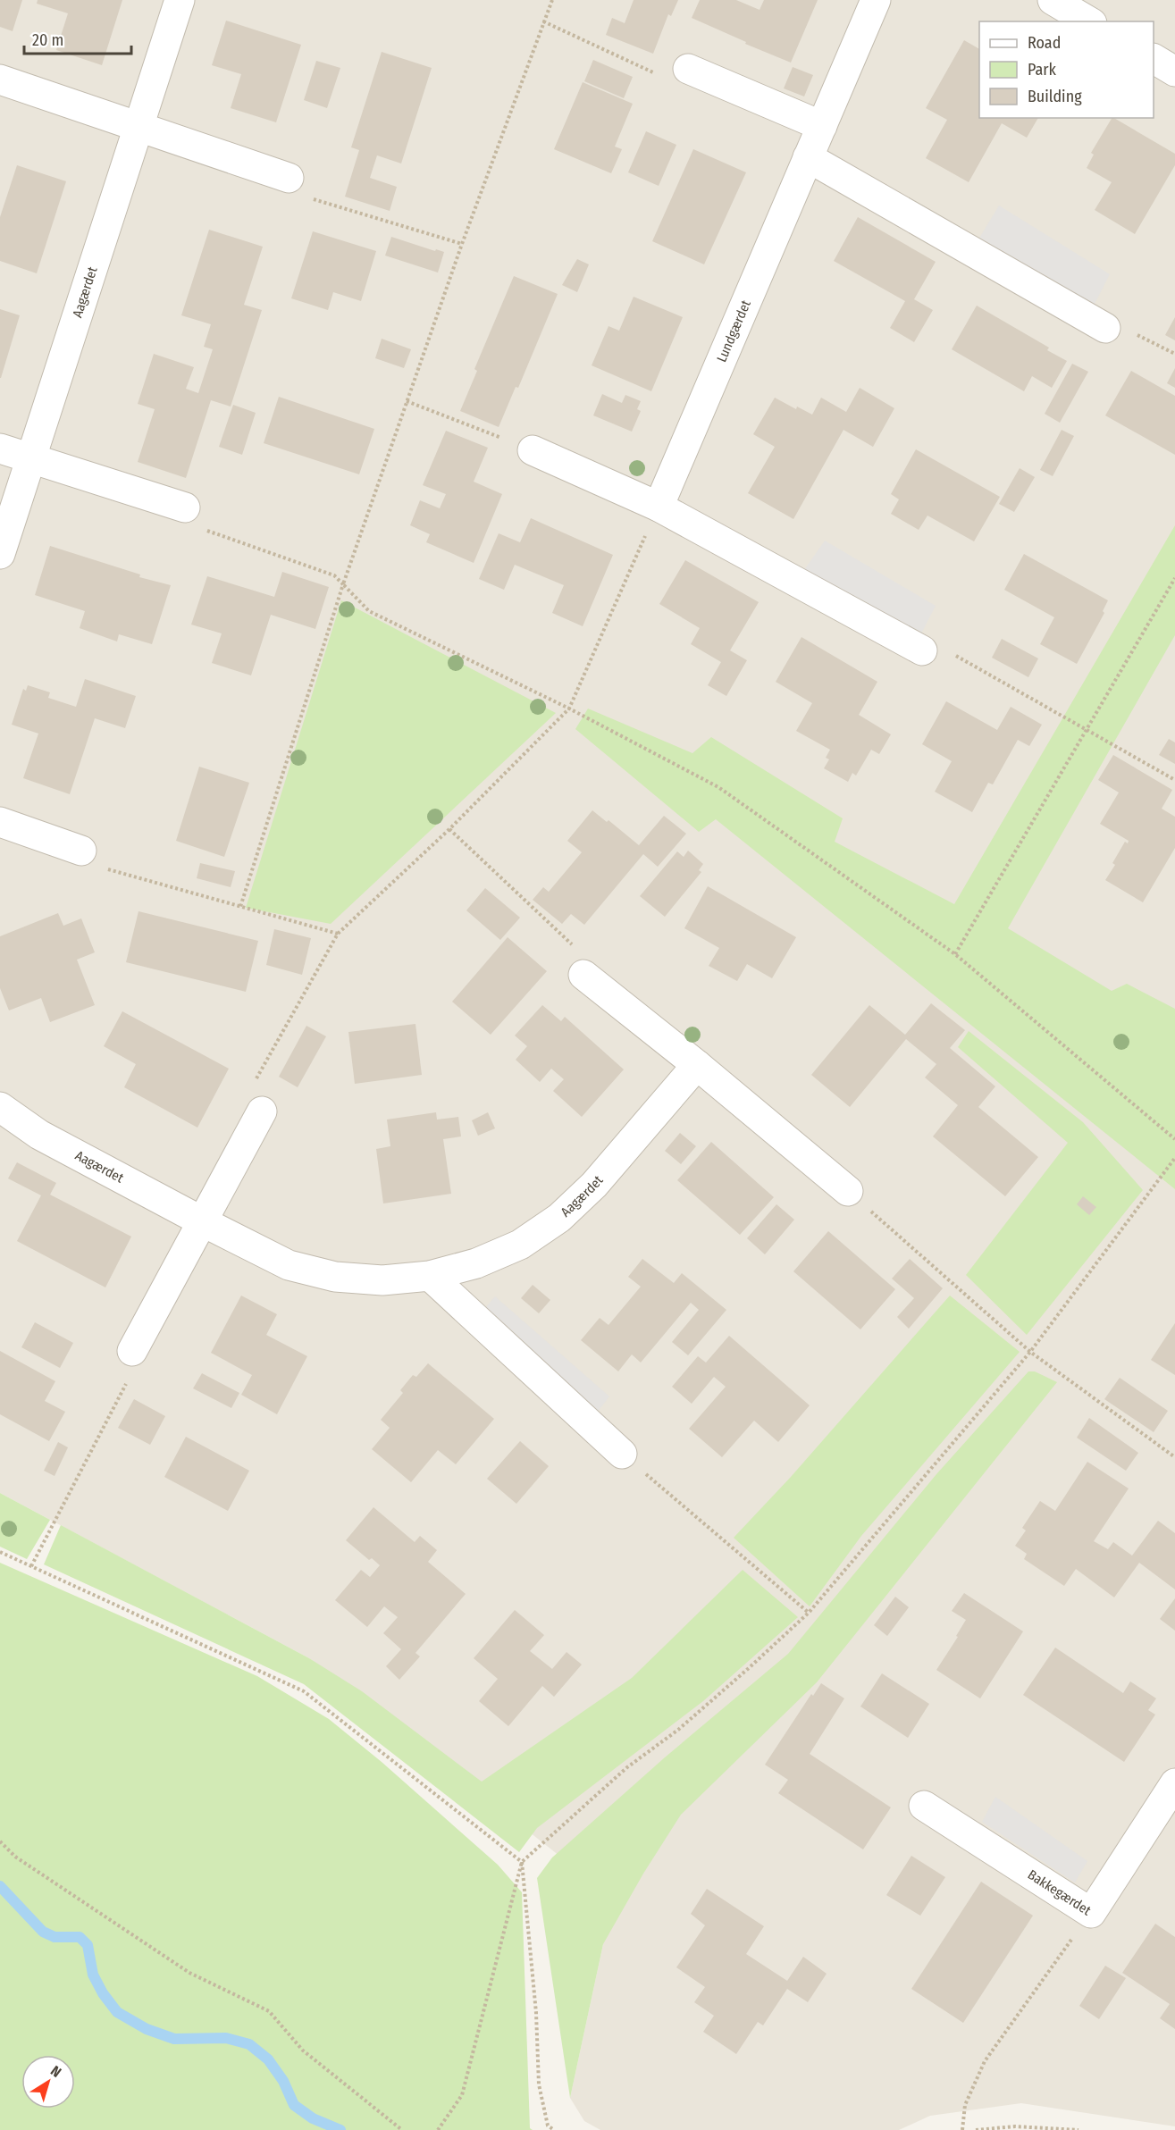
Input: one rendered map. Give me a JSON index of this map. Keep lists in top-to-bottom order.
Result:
{
  "streets": {
    "street": ["Aagærdet", "Lundgærdet", "Bakkegærdet"]
  },
  "legend": ["Road", "Park", "Building"],
  "scale_bar": "20 m",
  "north": "top right"
}
